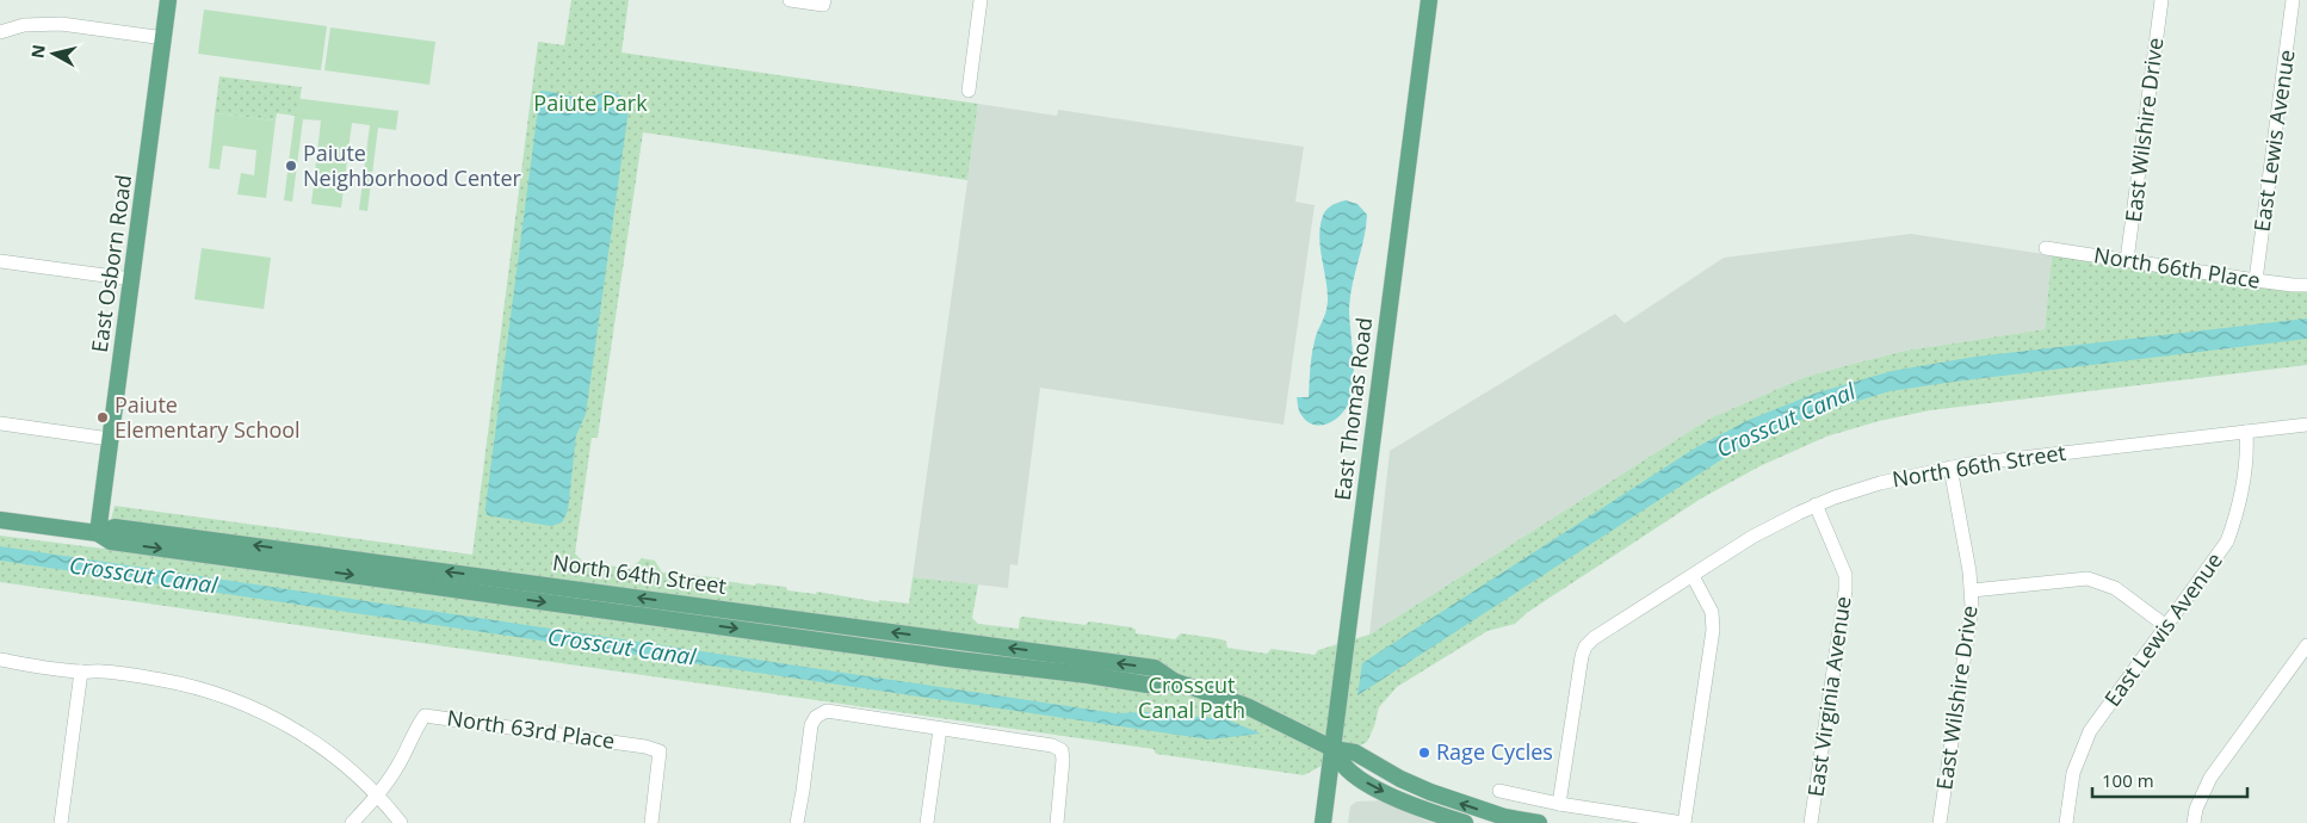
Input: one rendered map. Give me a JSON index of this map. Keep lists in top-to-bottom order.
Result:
{
  "streets": {
    "main road": ["East Osborn Road", "East Thomas Road", "North 64th Street"],
    "street": [
      "East Wilshire Drive",
      "East Lewis Avenue",
      "North 66th Place",
      "North 66th Street",
      "East Virginia Avenue",
      "North 63rd Place"
    ]
  },
  "crossings": [
    ["East Wilshire Drive", "North 66th Place"],
    ["East Wilshire Drive", "North 66th Street"],
    ["East Lewis Avenue", "North 66th Place"],
    ["East Lewis Avenue", "North 66th Street"],
    ["East Osborn Road", "North 64th Street"],
    ["East Thomas Road", "North 64th Street"],
    ["North 66th Street", "East Virginia Avenue"]
  ],
  "water": ["Crosscut Canal"],
  "parks": ["Paiute Park", "Crosscut Canal Path"],
  "places": ["Paiute Neighborhood Center", "Paiute Elementary School", "Rage Cycles"],
  "scale_bar": "100 m",
  "north": "left"
}
